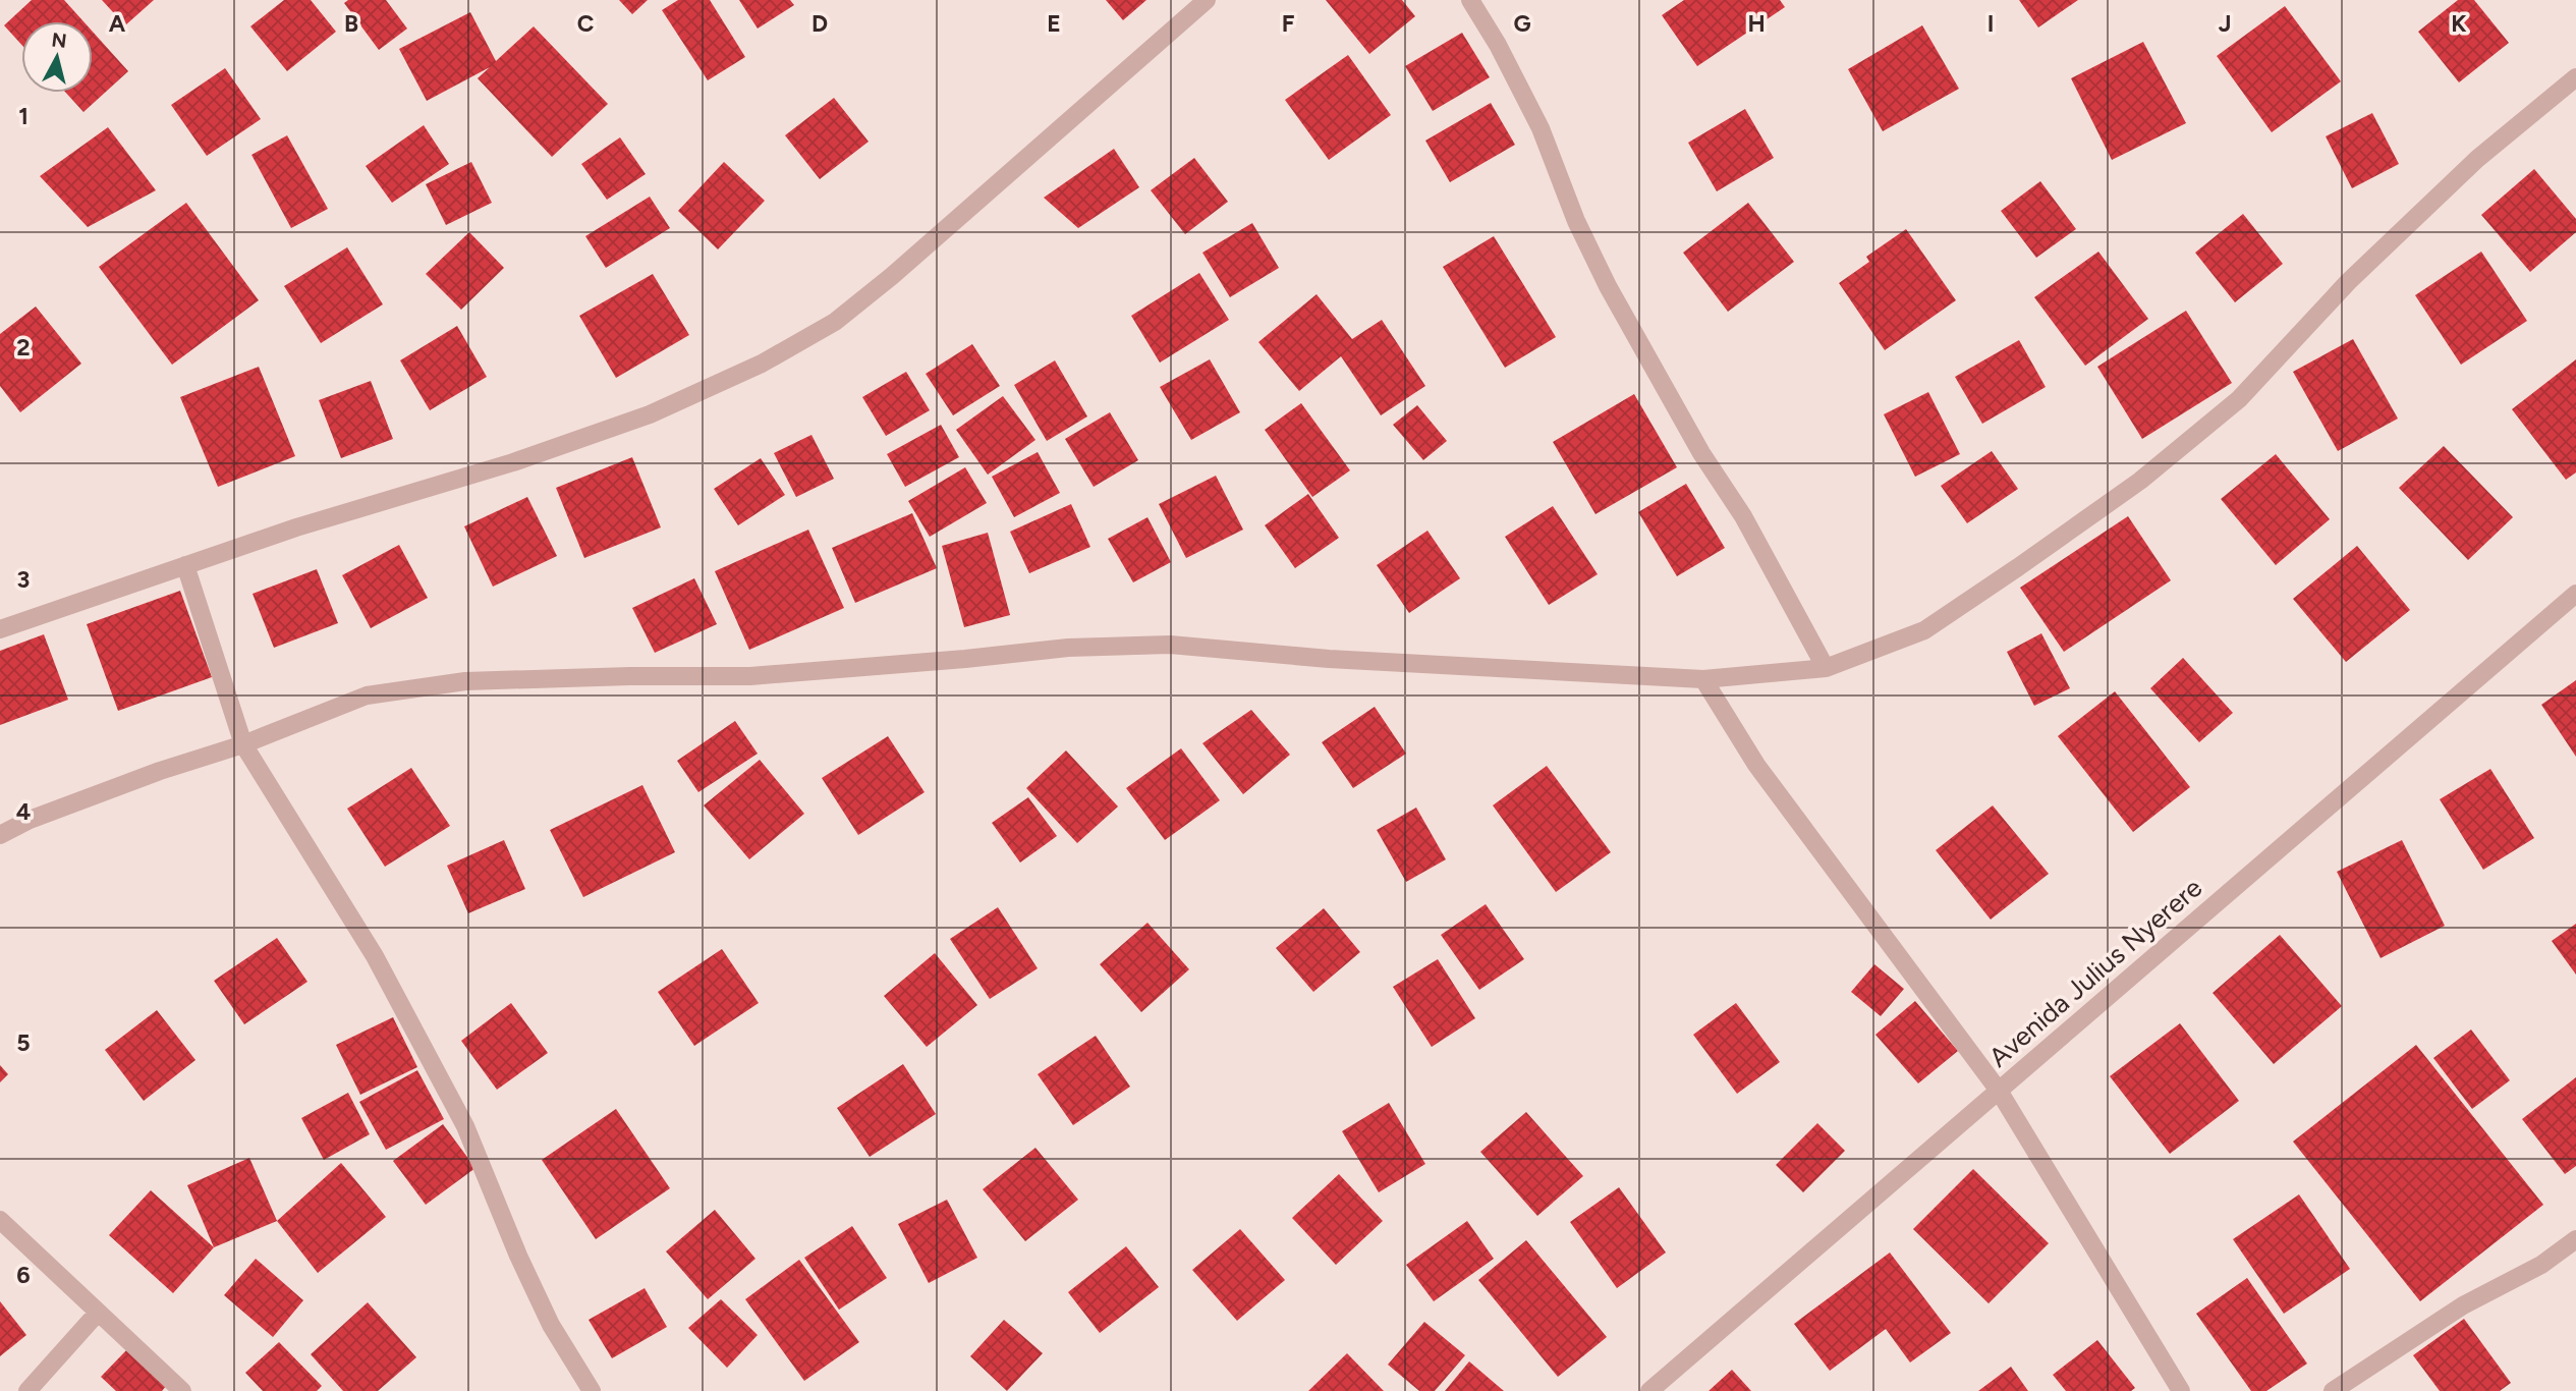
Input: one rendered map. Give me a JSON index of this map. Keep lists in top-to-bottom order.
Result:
{
  "streets": {
    "street": ["Avenida Julius Nyerere"]
  },
  "north": "top",
  "grid": {
    "columns": [
      "A",
      "B",
      "C",
      "D",
      "E",
      "F",
      "G",
      "H",
      "I",
      "J",
      "K"
    ],
    "rows": [
      "1",
      "2",
      "3",
      "4",
      "5",
      "6"
    ]
  }
}
